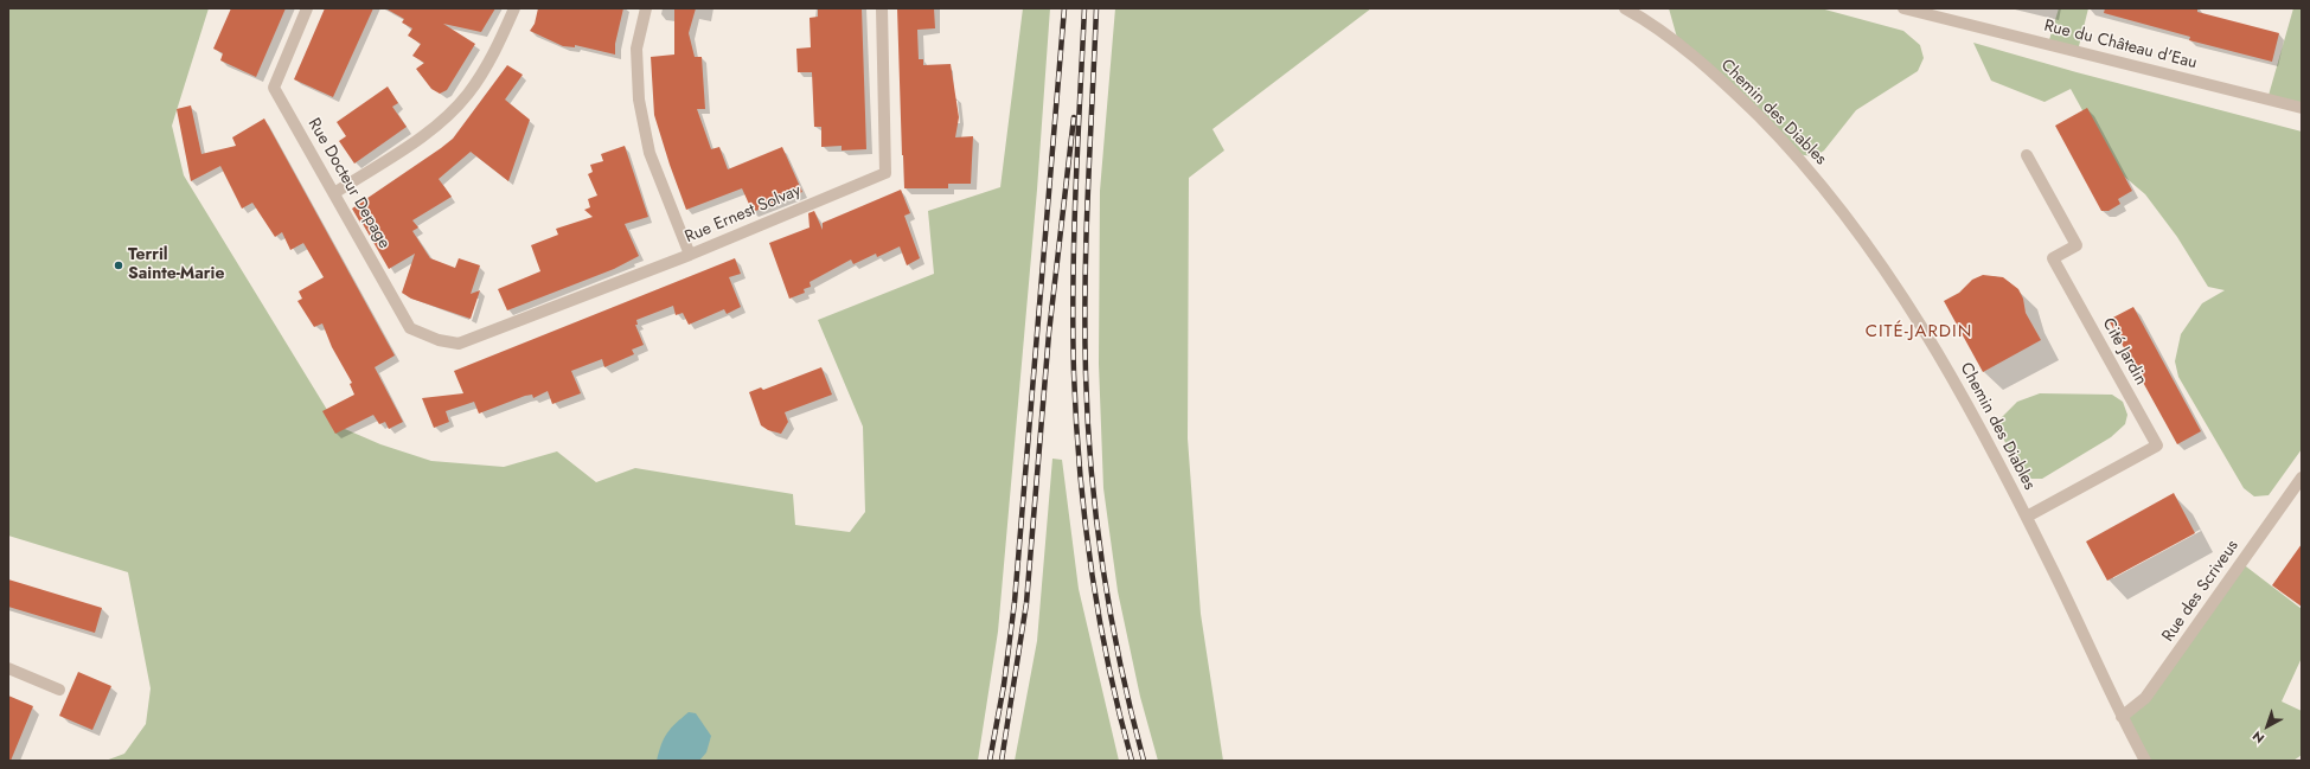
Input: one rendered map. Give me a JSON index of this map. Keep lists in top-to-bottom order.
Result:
{
  "streets": {
    "street": [
      "Rue du Château d'Eau",
      "Chemin des Diables",
      "Rue Docteur Depage",
      "Rue Ernest Solvay",
      "Cité Jardin",
      "Rue des Scriveus"
    ]
  },
  "crossings": [
    ["Chemin des Diables", "Cité Jardin"],
    ["Chemin des Diables", "Rue des Scriveus"],
    ["Rue Docteur Depage", "Rue Ernest Solvay"]
  ],
  "districts": ["CITÉ-JARDIN"],
  "places": ["Terril Sainte-Marie"],
  "north": "bottom left"
}
